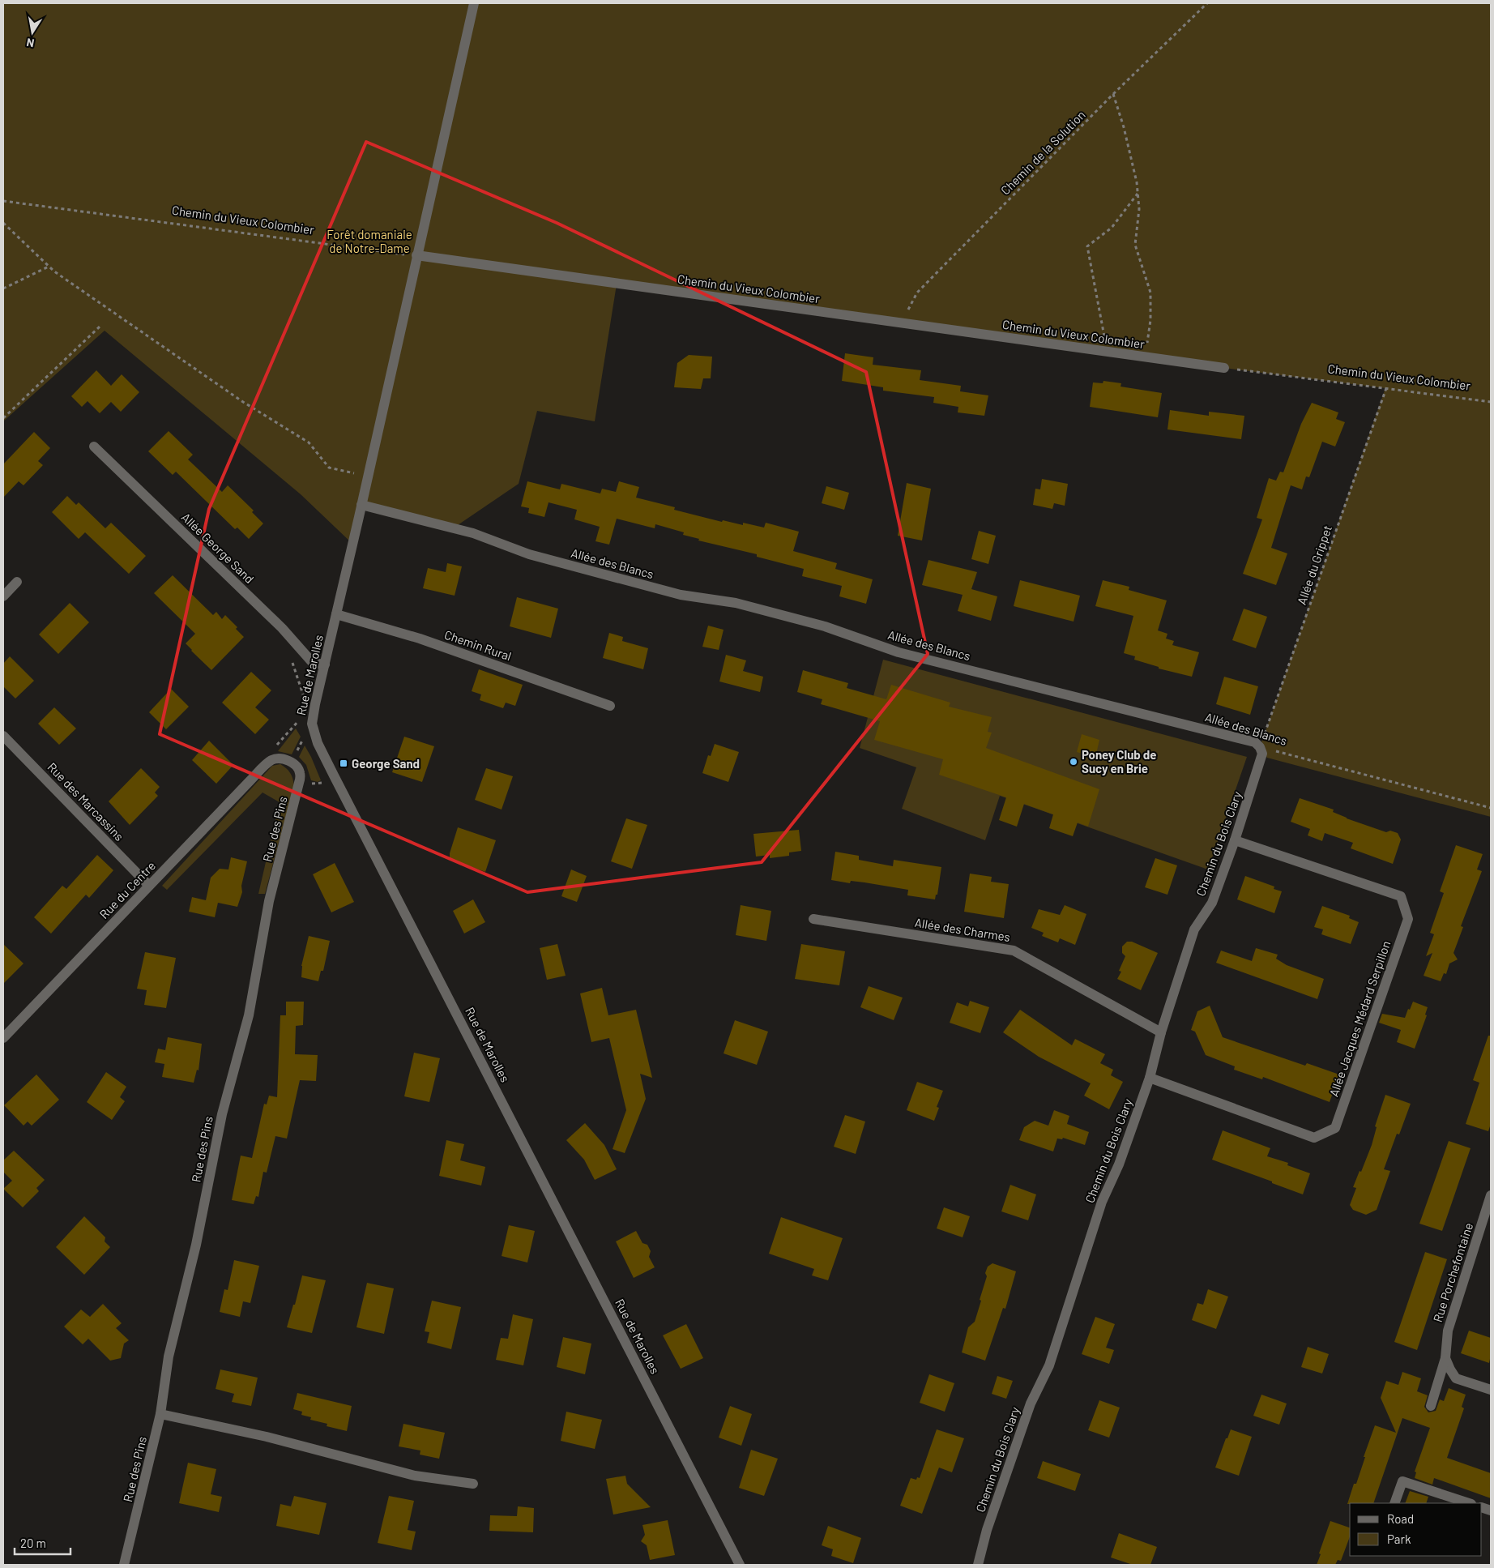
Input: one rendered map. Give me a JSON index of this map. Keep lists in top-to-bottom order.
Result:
{
  "streets": {
    "street": [
      "Chemin du Vieux Colombier",
      "Allée George Sand",
      "Allée des Blancs",
      "Chemin Rural",
      "Rue de Marolles",
      "Rue des Marcassins",
      "Rue des Pins",
      "Chemin du Bois Clary",
      "Rue du Centre",
      "Allée des Charmes",
      "Allée Jacques Médard Serpillon",
      "Rue Porchefontaine"
    ],
    "path": ["Chemin de la Solution", "Allée du Grippet"]
  },
  "crossings": [
    ["Chemin de la Solution", "Chemin du Vieux Colombier"],
    ["Chemin du Vieux Colombier", "Allée du Grippet"],
    ["Chemin du Vieux Colombier", "Rue de Marolles"],
    ["Allée George Sand", "Rue de Marolles"],
    ["Allée des Blancs", "Allée du Grippet"],
    ["Allée des Blancs", "Rue de Marolles"],
    ["Allée des Blancs", "Chemin du Bois Clary"],
    ["Allée du Grippet", "Chemin du Bois Clary"],
    ["Chemin Rural", "Rue de Marolles"],
    ["Rue des Marcassins", "Rue du Centre"],
    ["Rue des Pins", "Rue du Centre"],
    ["Chemin du Bois Clary", "Allée des Charmes"],
    ["Chemin du Bois Clary", "Allée Jacques Médard Serpillon"]
  ],
  "parks": ["Forêt domaniale de Notre-Dame"],
  "places": {
    "other": ["Poney Club de Sucy en Brie"],
    "transit": ["George Sand"]
  },
  "legend": ["Road", "Park"],
  "scale_bar": "20 m",
  "north": "bottom"
}
